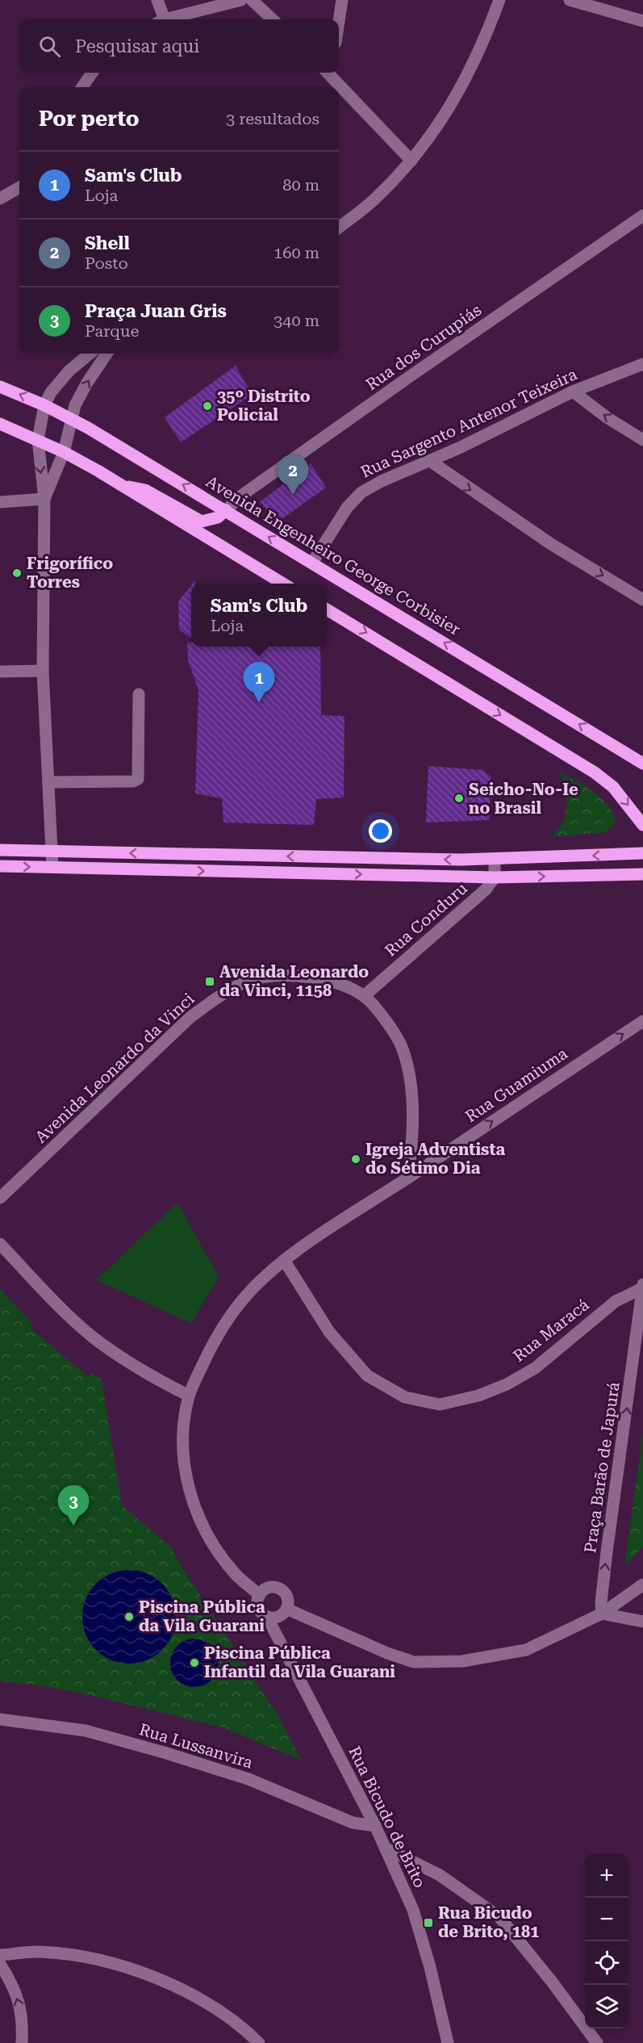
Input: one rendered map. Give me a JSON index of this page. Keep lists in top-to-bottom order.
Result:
{
  "streets": {
    "main road": ["Avenida Engenheiro George Corbisier"],
    "street": [
      "Rua dos Curupiás",
      "Rua Sargento Antenor Teixeira",
      "Rua Conduru",
      "Avenida Leonardo da Vinci",
      "Rua Guamiuma",
      "Rua Maracá",
      "Praça Barão de Japurá",
      "Rua Lussanvira",
      "Rua Bicudo de Brito"
    ]
  },
  "crossings": [
    ["Rua dos Curupiás", "Avenida Engenheiro George Corbisier"],
    ["Rua Sargento Antenor Teixeira", "Avenida Engenheiro George Corbisier"],
    ["Rua Conduru", "Avenida Leonardo da Vinci"],
    ["Avenida Leonardo da Vinci", "Rua Guamiuma"],
    ["Rua Maracá", "Praça Barão de Japurá"],
    ["Rua Lussanvira", "Rua Bicudo de Brito"]
  ],
  "one_way": ["Rua Guamiuma", "Praça Barão de Japurá"],
  "places": {
    "other": [
      "35º Distrito Policial",
      "Frigorífico Torres",
      "Seicho-No-Ie no Brasil",
      "Igreja Adventista do Sétimo Dia",
      "Piscina Pública da Vila Guarani",
      "Piscina Pública Infantil da Vila Guarani"
    ],
    "transit": ["Avenida Leonardo da Vinci, 1158", "Rua Bicudo de Brito, 181"]
  },
  "page": {
    "search": "Pesquisar aqui",
    "heading": ["Por perto", "3 resultados"],
    "list": [
      {
        "mark": "1",
        "name": "Sam's Club",
        "note": "Loja",
        "value": "80 m"
      },
      {
        "mark": "2",
        "name": "Shell",
        "note": "Posto",
        "value": "160 m"
      },
      {
        "mark": "3",
        "name": "Praça Juan Gris",
        "note": "Parque",
        "value": "340 m"
      }
    ],
    "pins": ["2", "1", "3"],
    "popup": ["Sam's Club", "Loja"],
    "map_buttons": ["+", "−"]
  }
}
